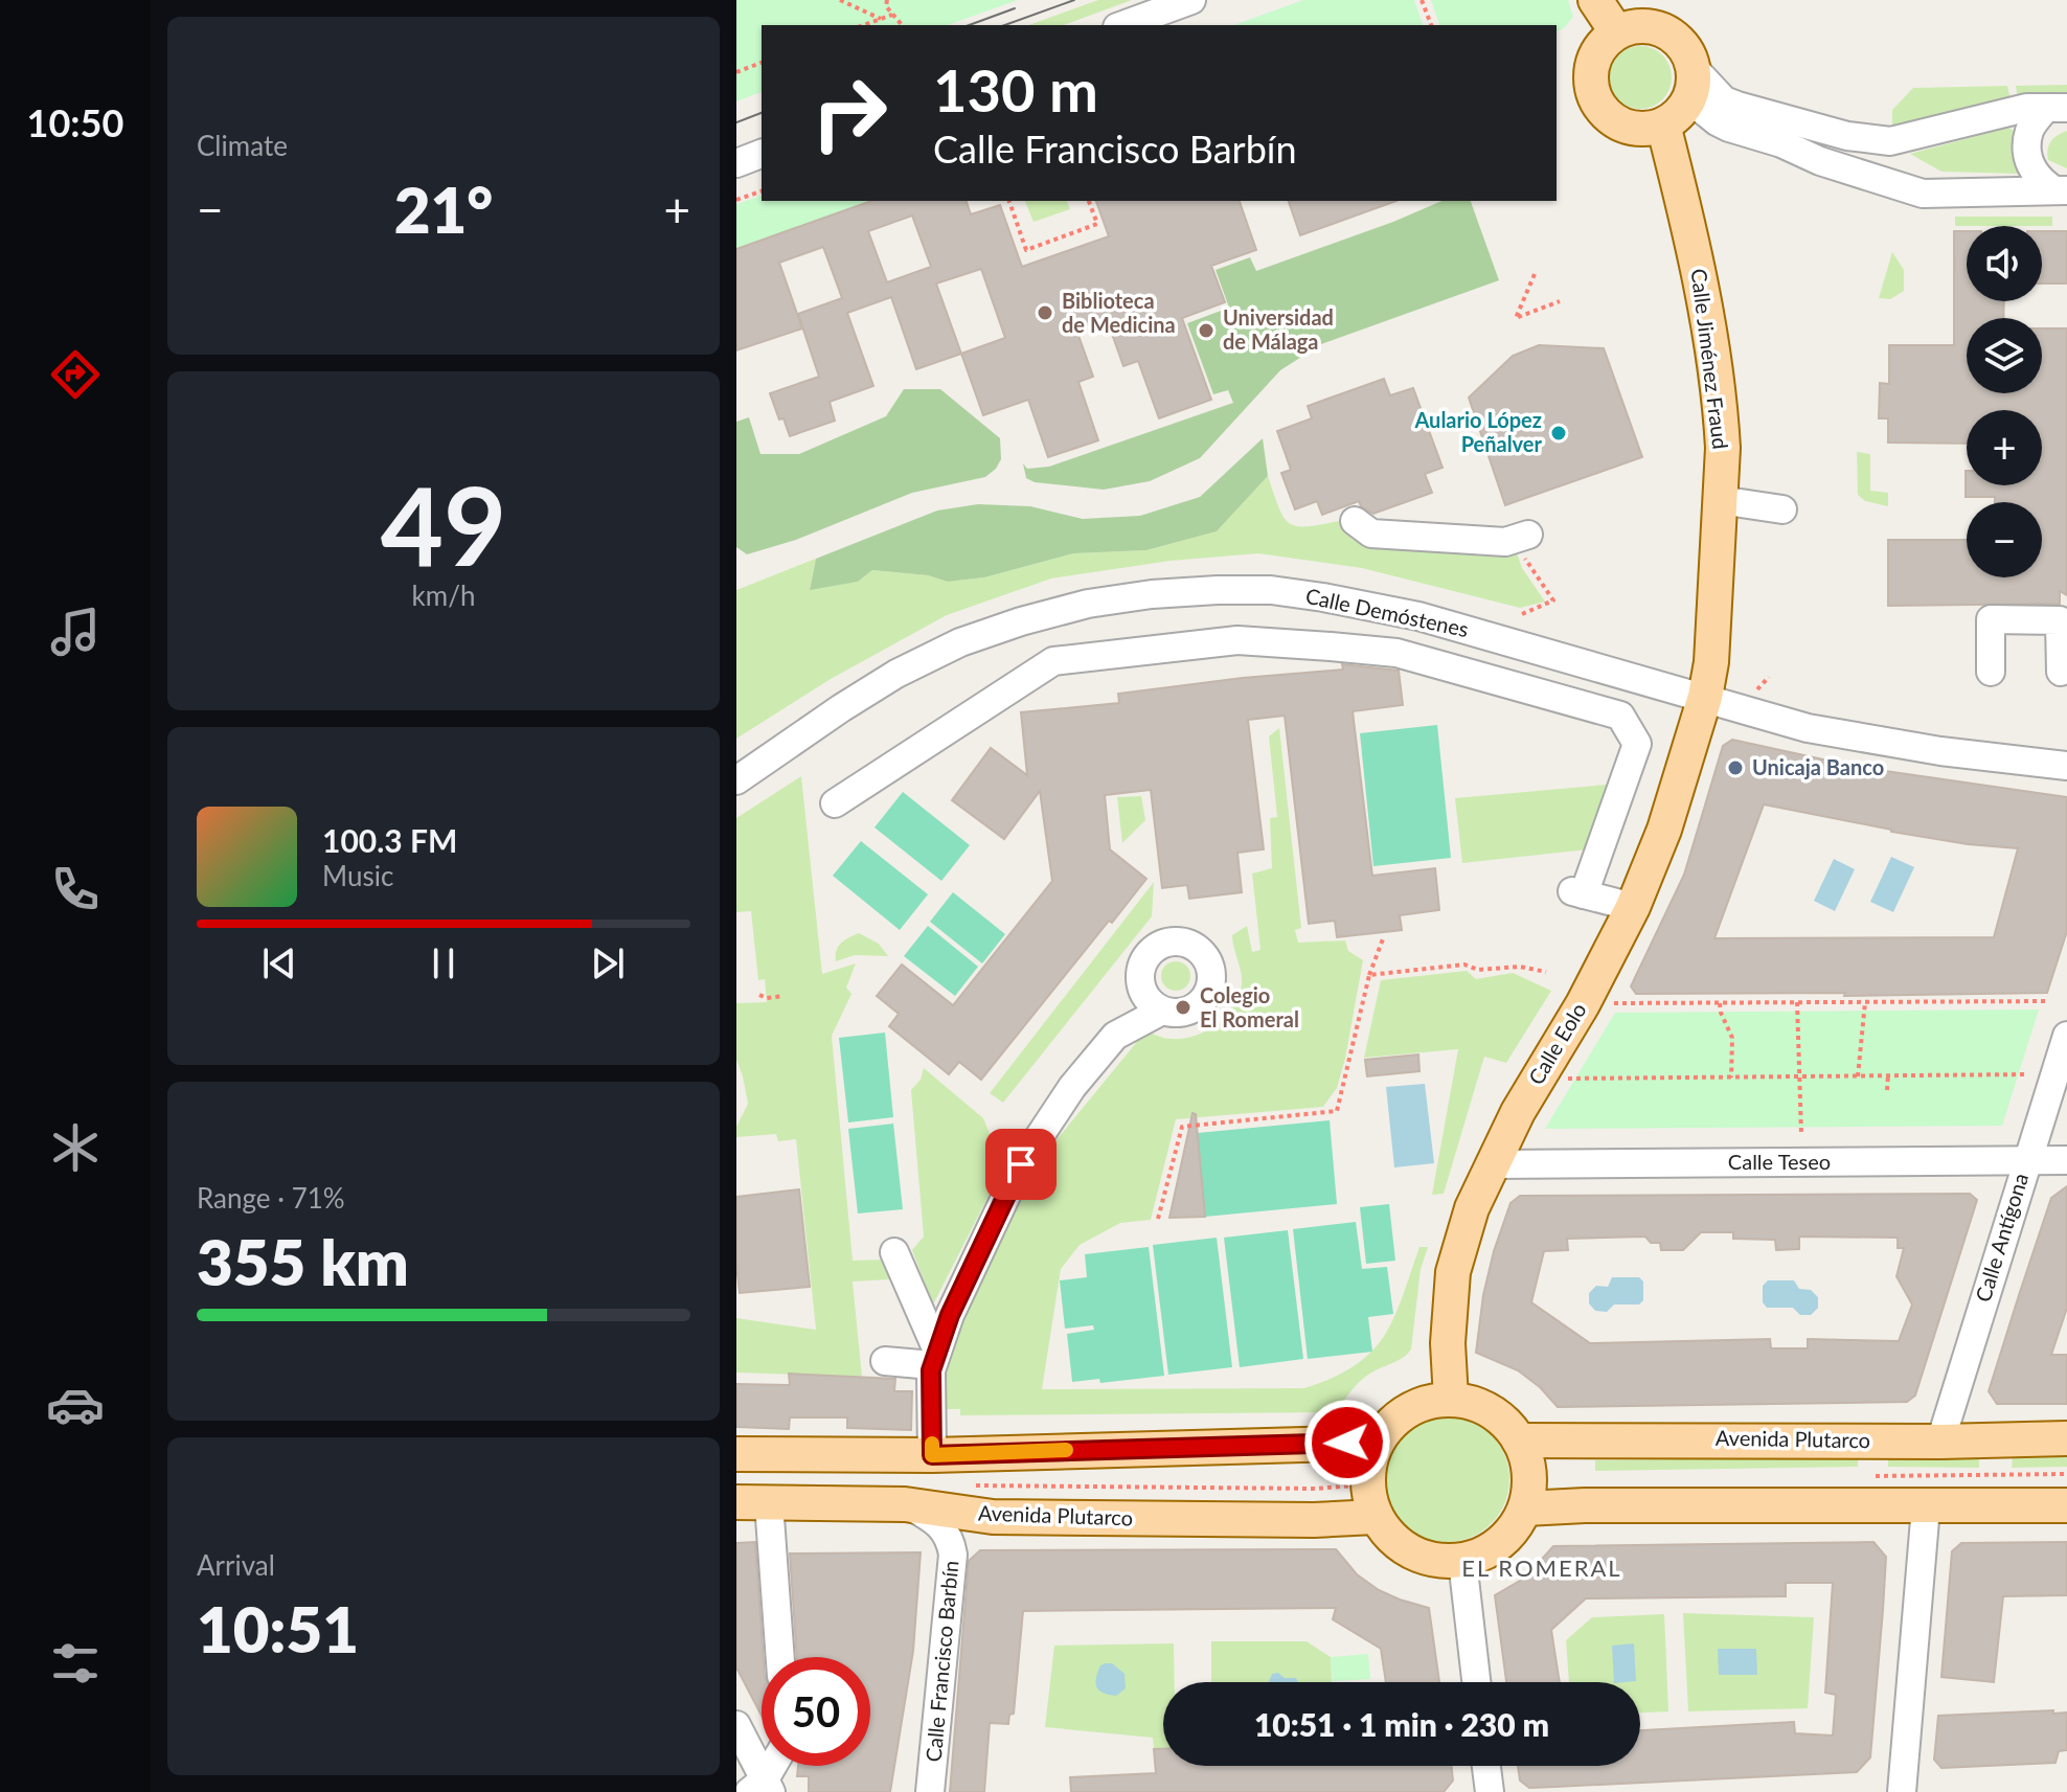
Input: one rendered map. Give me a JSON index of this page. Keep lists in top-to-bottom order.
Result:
{
  "streets": {
    "main road": ["Calle Jiménez Fraud", "Calle Eolo", "Avenida Plutarco"],
    "street": [
      "Calle Demóstenes",
      "Calle Teseo",
      "Calle Antígona",
      "Calle Francisco Barbín"
    ]
  },
  "crossings": [
    ["Calle Jiménez Fraud", "Calle Demóstenes"],
    ["Calle Jiménez Fraud", "Calle Eolo"],
    ["Calle Demóstenes", "Calle Eolo"],
    ["Calle Eolo", "Calle Teseo"],
    ["Calle Eolo", "Avenida Plutarco"],
    ["Calle Teseo", "Calle Antígona"],
    ["Calle Antígona", "Avenida Plutarco"],
    ["Avenida Plutarco", "Calle Francisco Barbín"]
  ],
  "districts": ["EL ROMERAL"],
  "places": [
    "Biblioteca de Medicina",
    "Universidad de Málaga",
    "Aulario López Peñalver",
    "Unicaja Banco",
    "Colegio El Romeral"
  ],
  "page": {
    "tabs": "10:50",
    "tile": [
      "Climate",
      ["49", "km/h"],
      ["Range · 71%", "355 km"],
      ["Arrival", "10:51"]
    ],
    "turn": ["130 m", "Calle Francisco Barbín"],
    "heat": ["−", "21°", "+"],
    "map_buttons": ["+", "−"],
    "song": ["100.3 FM", "Music"],
    "limit": "50",
    "trip": "10:51 · 1 min · 230 m"
  }
}
